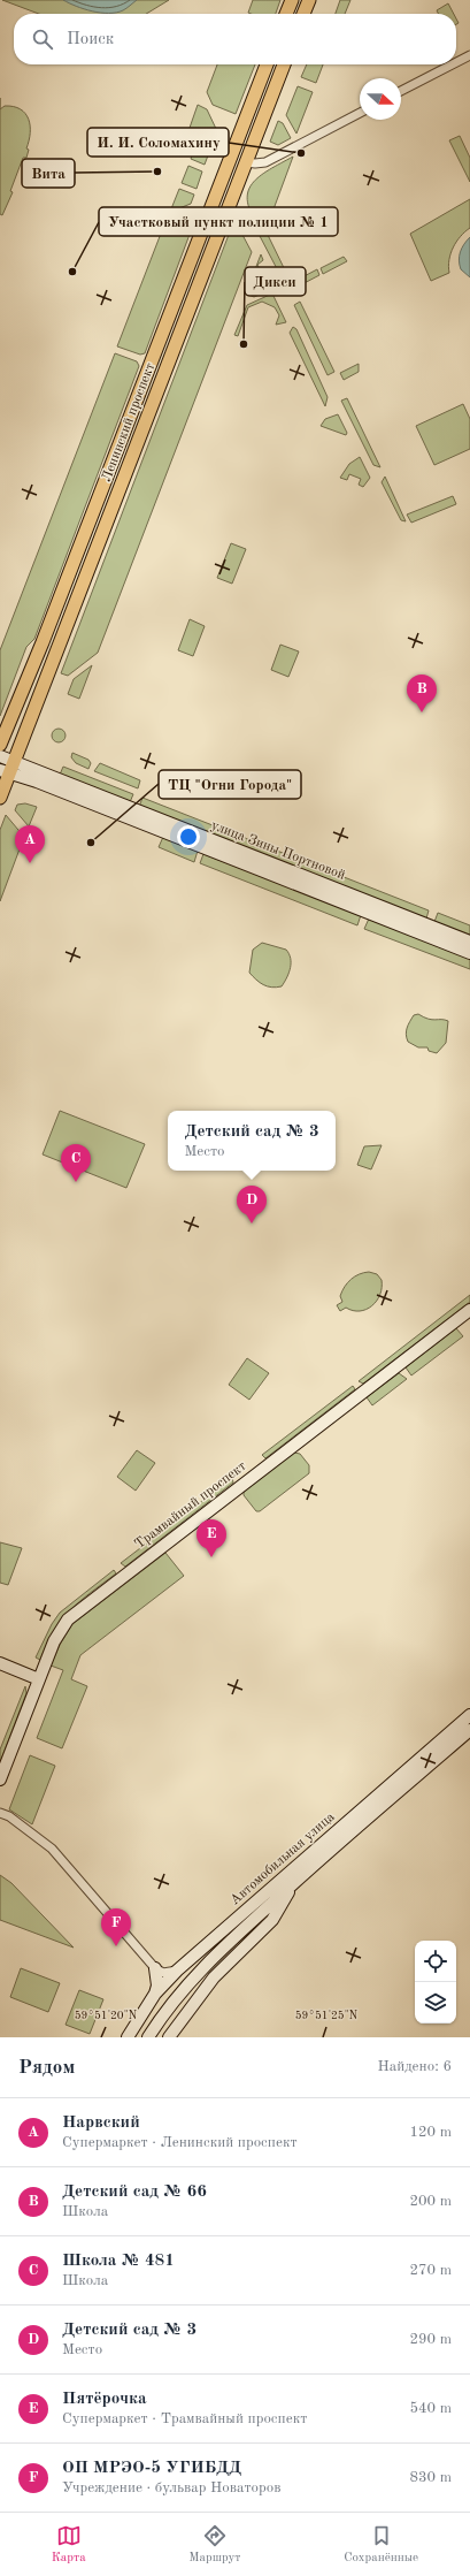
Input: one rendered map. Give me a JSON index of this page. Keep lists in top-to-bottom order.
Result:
{
  "streets": {
    "main road": [
      "Ленинский проспект",
      "улица Зины Портновой",
      "Трамвайный проспект",
      "Автомобильная улица"
    ]
  },
  "crossings": [
    ["Ленинский проспект", "улица Зины Портновой"]
  ],
  "places": [
    "И. И. Соломахину",
    "Вита",
    "Участковый пункт полиции № 1",
    "Дикси",
    "ТЦ \"Огни Города\""
  ],
  "north": "right",
  "page": {
    "search": "Поиск",
    "pins": [
      "B",
      "A",
      "C",
      "D",
      "E",
      "F"
    ],
    "popup": ["Детский сад № 3", "Место"],
    "heading": ["Рядом", "Найдено: 6"],
    "list": [
      {
        "mark": "A",
        "name": "Нарвский",
        "note": "Супермаркет · Ленинский проспект",
        "value": "120 m"
      },
      {
        "mark": "B",
        "name": "Детский сад № 66",
        "note": "Школа",
        "value": "200 m"
      },
      {
        "mark": "C",
        "name": "Школа № 481",
        "note": "Школа",
        "value": "270 m"
      },
      {
        "mark": "D",
        "name": "Детский сад № 3",
        "note": "Место",
        "value": "290 m"
      },
      {
        "mark": "E",
        "name": "Пятёрочка",
        "note": "Супермаркет · Трамвайный проспект",
        "value": "540 m"
      },
      {
        "mark": "F",
        "name": "ОП МРЭО-5 УГИБДД",
        "note": "Учреждение · бульвар Новаторов",
        "value": "830 m"
      }
    ],
    "nav": ["Карта", "Маршрут", "Сохранённые"]
  },
  "coordinates": ["59°51'20\"N", "59°51'25\"N"]
}
